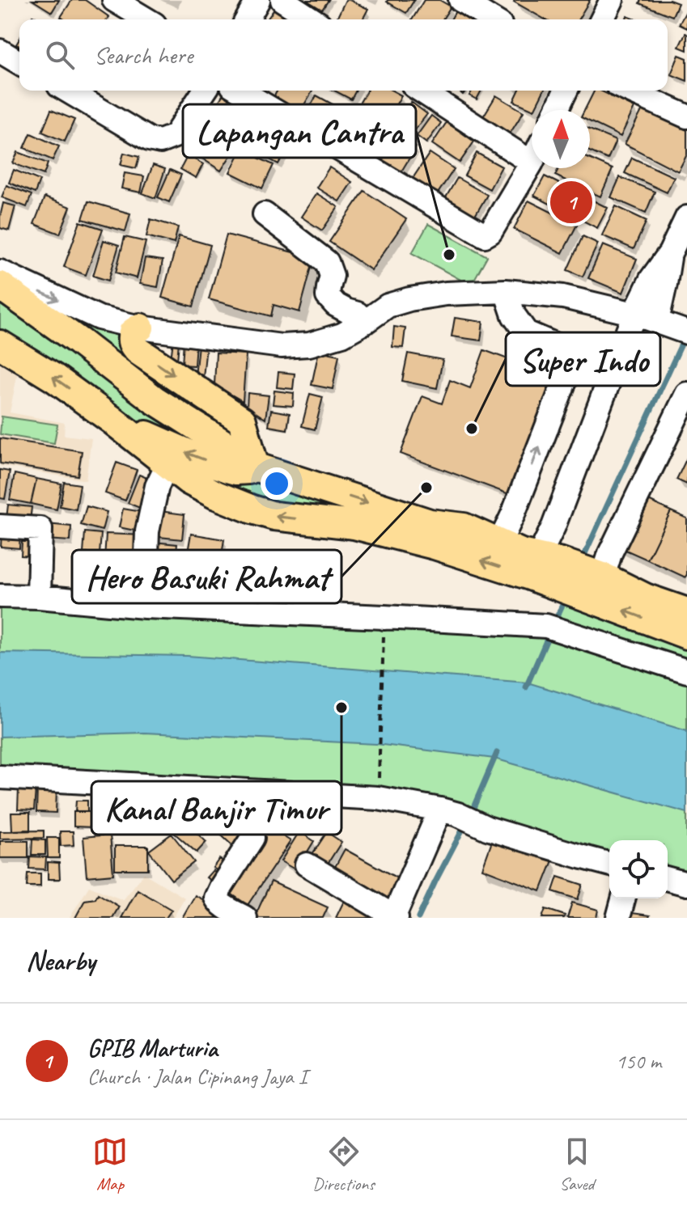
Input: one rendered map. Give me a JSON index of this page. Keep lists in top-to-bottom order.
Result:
{
  "places": [
    "Lapangan Cantra",
    "Super Indo",
    "Hero Basuki Rahmat",
    "Kanal Banjir Timur"
  ],
  "north": "top",
  "page": {
    "search": "Search here",
    "pins": "1",
    "heading": "Nearby",
    "list": [
      {
        "mark": "1",
        "name": "GPIB Marturia",
        "note": "Church · Jalan Cipinang Jaya I",
        "value": "150 m"
      }
    ],
    "nav": ["Map", "Directions", "Saved"]
  }
}
